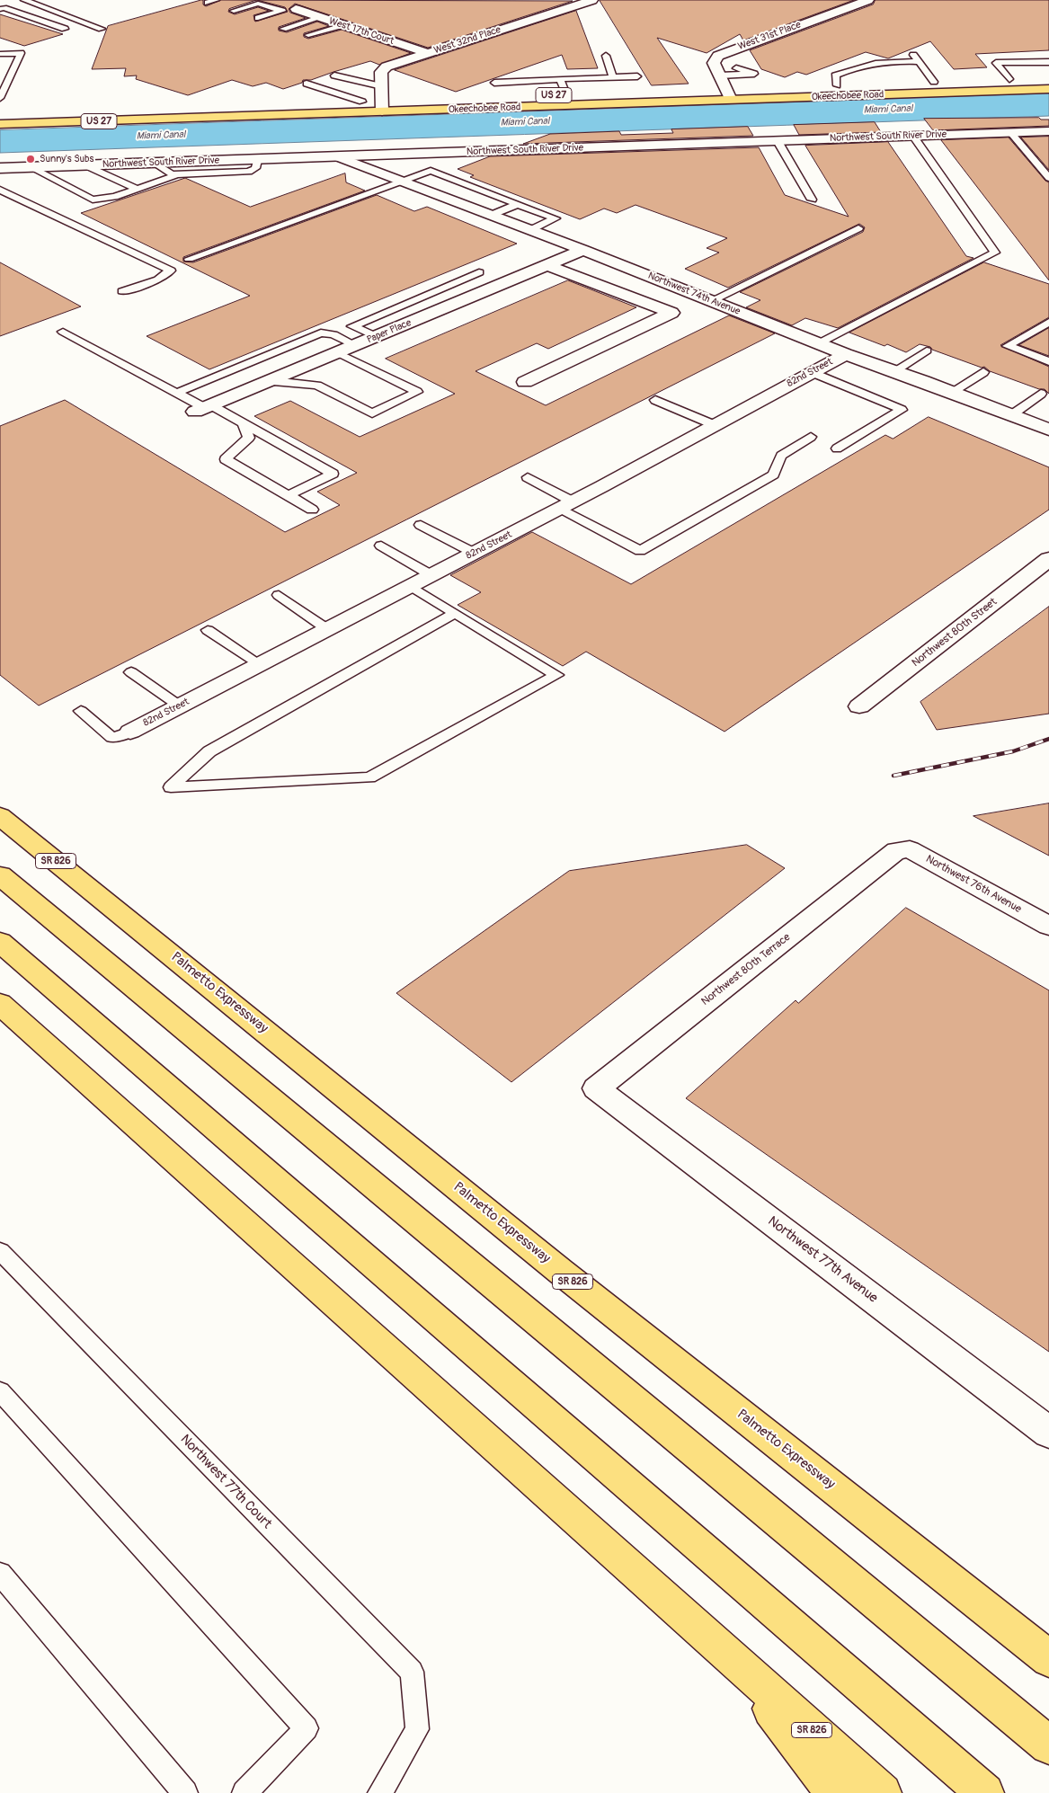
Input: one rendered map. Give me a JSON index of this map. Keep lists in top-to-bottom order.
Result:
{
  "streets": {
    "highway": [
      "US 27",
      "Okeechobee Road",
      "SR 826",
      "Palmetto Expressway"
    ],
    "street": [
      "West 17th Court",
      "West 31st Place",
      "West 32nd Place",
      "Northwest South River Drive",
      "Northwest 74th Avenue",
      "Paper Place",
      "82nd Street",
      "Northwest 80th Street",
      "Northwest 76th Avenue",
      "Northwest 80th Terrace",
      "Northwest 77th Avenue"
    ],
    "lane": ["Northwest 77th Court"]
  },
  "crossings": [
    ["West 17th Court", "West 32nd Place"],
    ["West 31st Place", "Okeechobee Road"],
    ["West 32nd Place", "Okeechobee Road"],
    ["Northwest South River Drive", "Northwest 74th Avenue"],
    ["Northwest 74th Avenue", "Paper Place"],
    ["Northwest 74th Avenue", "82nd Street"],
    ["Northwest 76th Avenue", "Northwest 80th Terrace"],
    ["Northwest 80th Terrace", "Northwest 77th Avenue"]
  ],
  "water": ["Miami Canal"],
  "places": ["Sunny's Subs"]
}
